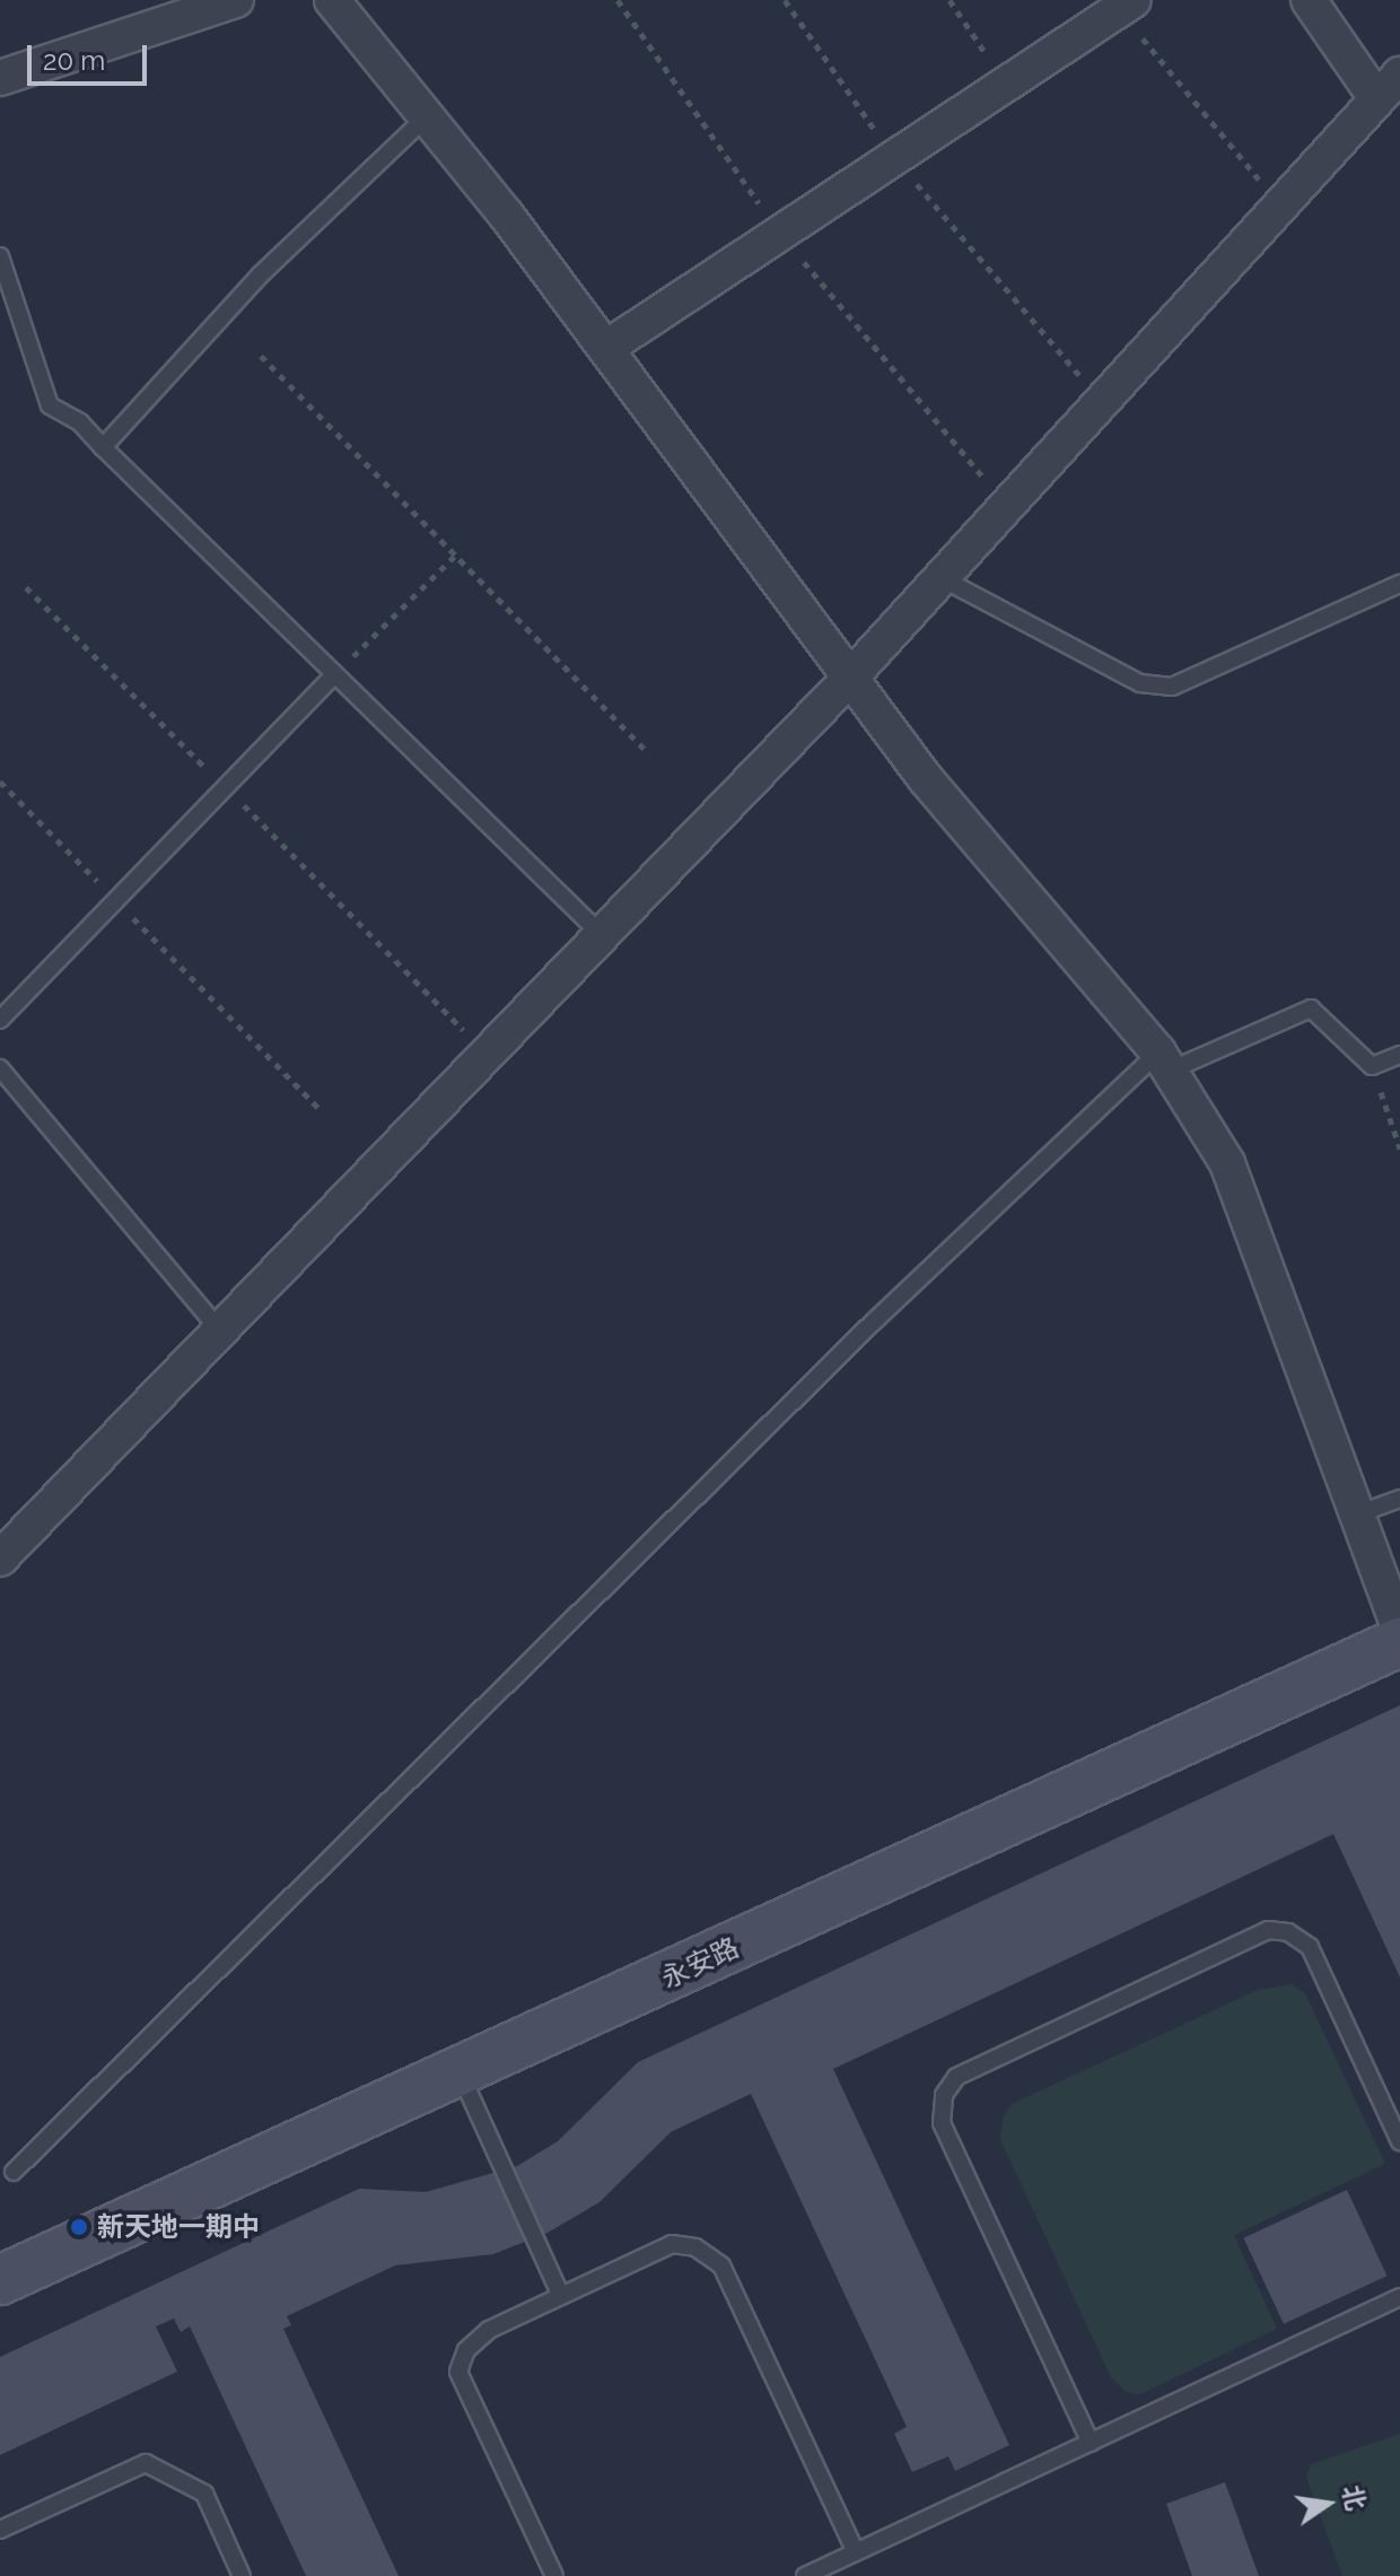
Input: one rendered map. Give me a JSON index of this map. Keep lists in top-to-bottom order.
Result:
{
  "streets": {
    "street": ["永安路"]
  },
  "places": ["新天地一期中"],
  "scale_bar": "20 m",
  "north": "right"
}
